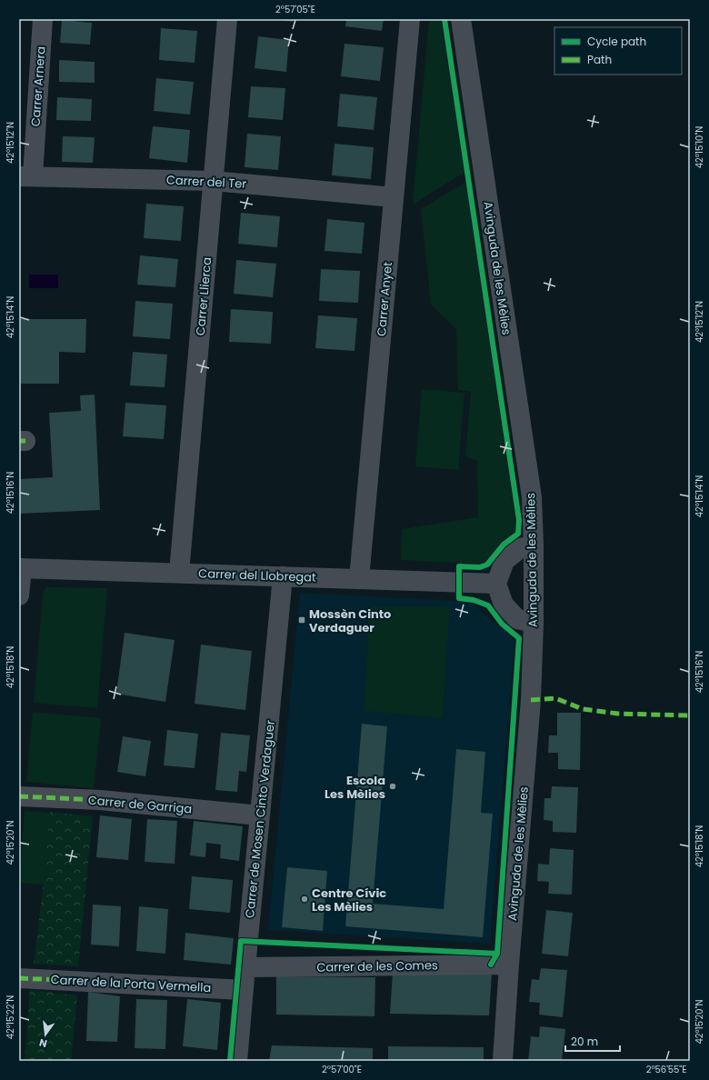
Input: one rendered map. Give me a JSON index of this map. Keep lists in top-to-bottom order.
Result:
{
  "streets": {
    "street": [
      "Carrer Arnera",
      "Carrer del Ter",
      "Avinguda de les Mèlies",
      "Carrer Llierca",
      "Carrer Anyet",
      "Carrer del Llobregat",
      "Carrer de Garriga",
      "Carrer de Mosen Cinto Verdaguer",
      "Carrer de les Comes",
      "Carrer de la Porta Vermella"
    ]
  },
  "crossings": [
    ["Carrer Arnera", "Carrer del Ter"],
    ["Carrer del Ter", "Carrer Llierca"],
    ["Carrer del Ter", "Carrer Anyet"],
    ["Avinguda de les Mèlies", "Carrer de les Comes"],
    ["Carrer Llierca", "Carrer del Llobregat"],
    ["Carrer Anyet", "Carrer del Llobregat"],
    ["Carrer del Llobregat", "Carrer de Mosen Cinto Verdaguer"],
    ["Carrer de Garriga", "Carrer de Mosen Cinto Verdaguer"],
    ["Carrer de Mosen Cinto Verdaguer", "Carrer de les Comes"],
    ["Carrer de Mosen Cinto Verdaguer", "Carrer de la Porta Vermella"]
  ],
  "places": {
    "transit": ["Mossèn Cinto Verdaguer"],
    "other": ["Escola Les Mèlies", "Centre Cívic Les Mèlies"]
  },
  "legend": ["Cycle path", "Path"],
  "scale_bar": "20 m",
  "north": "bottom",
  "coordinates": [
    "2°57'05\"E",
    "42°15'12\"N",
    "42°15'10\"N",
    "42°15'14\"N",
    "42°15'16\"N",
    "42°15'18\"N",
    "42°15'20\"N",
    "42°15'22\"N",
    "2°57'00\"E",
    "2°56'55\"E"
  ]
}
